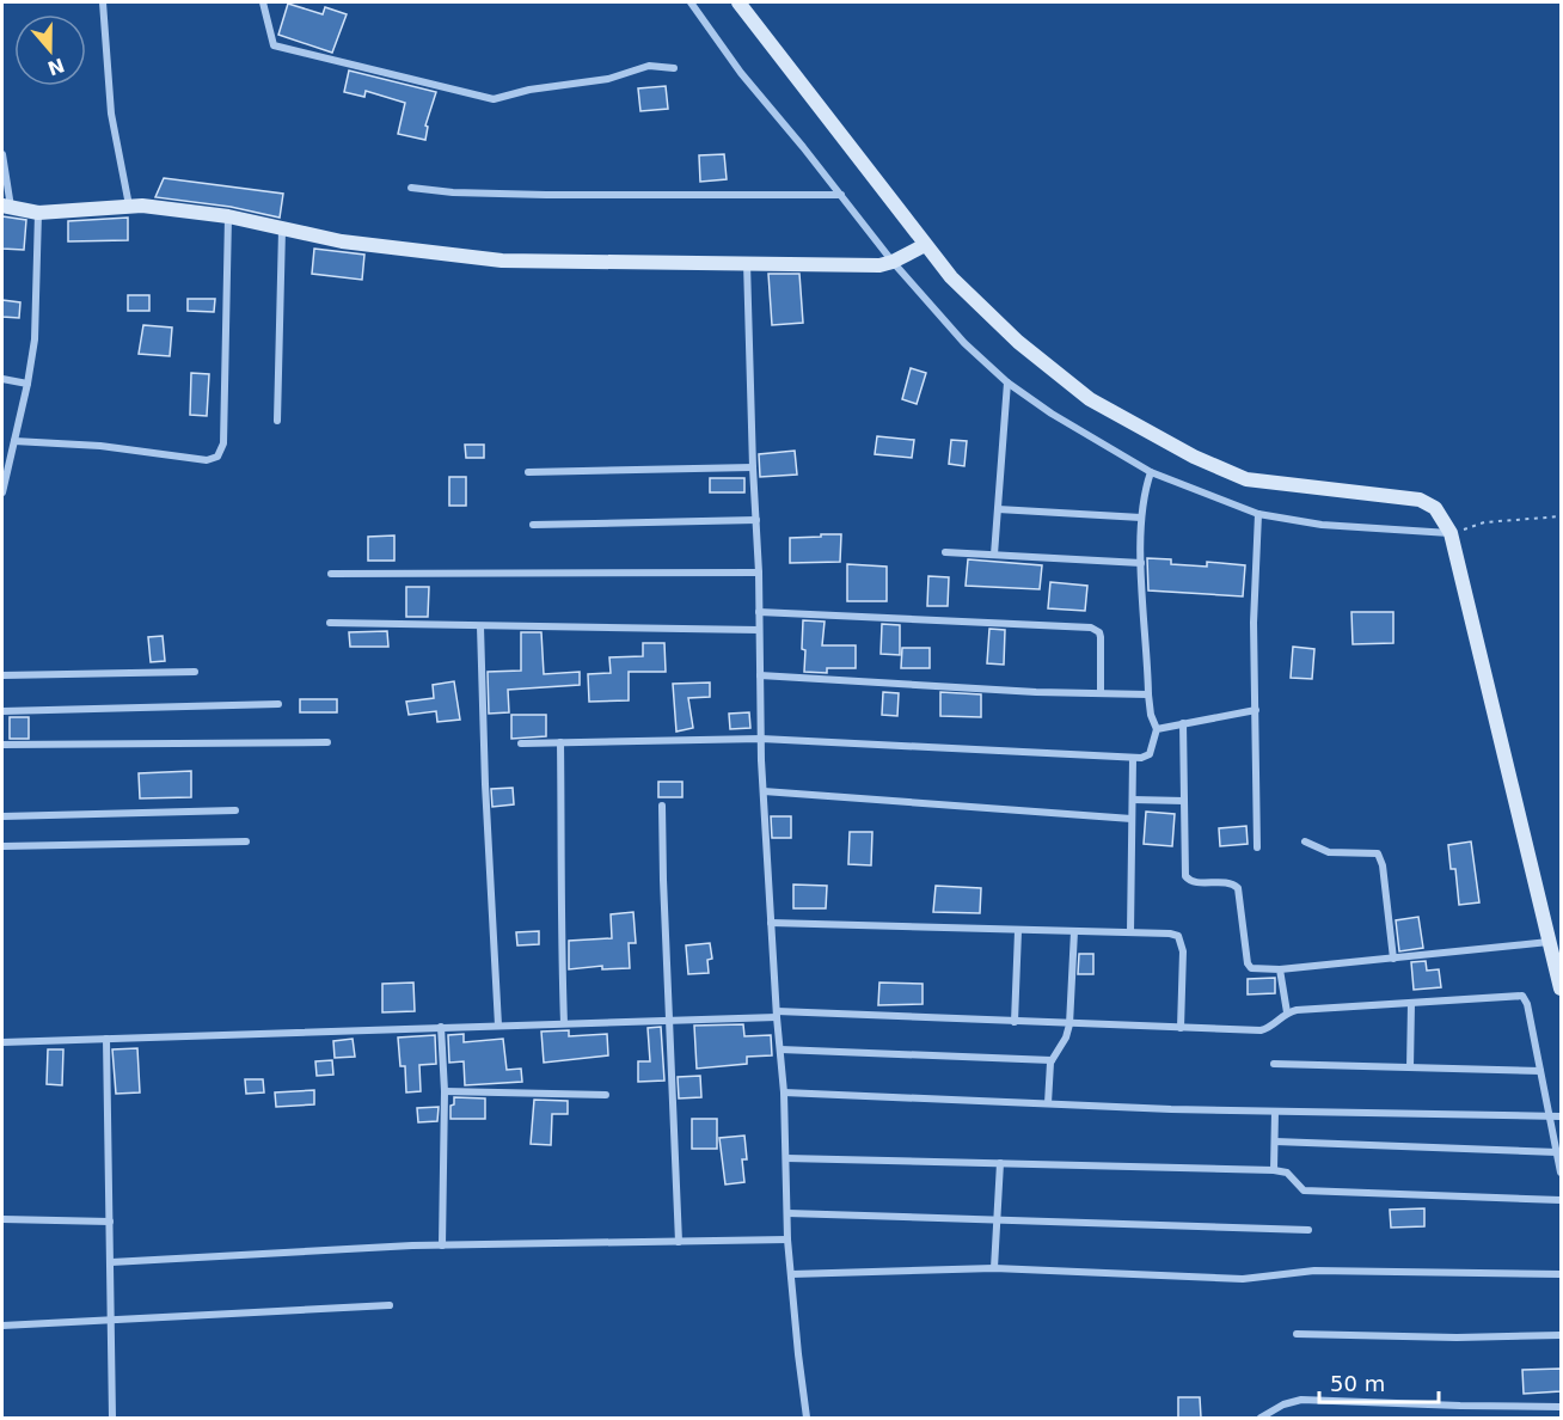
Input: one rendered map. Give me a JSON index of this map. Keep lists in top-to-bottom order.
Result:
{
  "scale_bar": "50 m",
  "north": "bottom"
}
